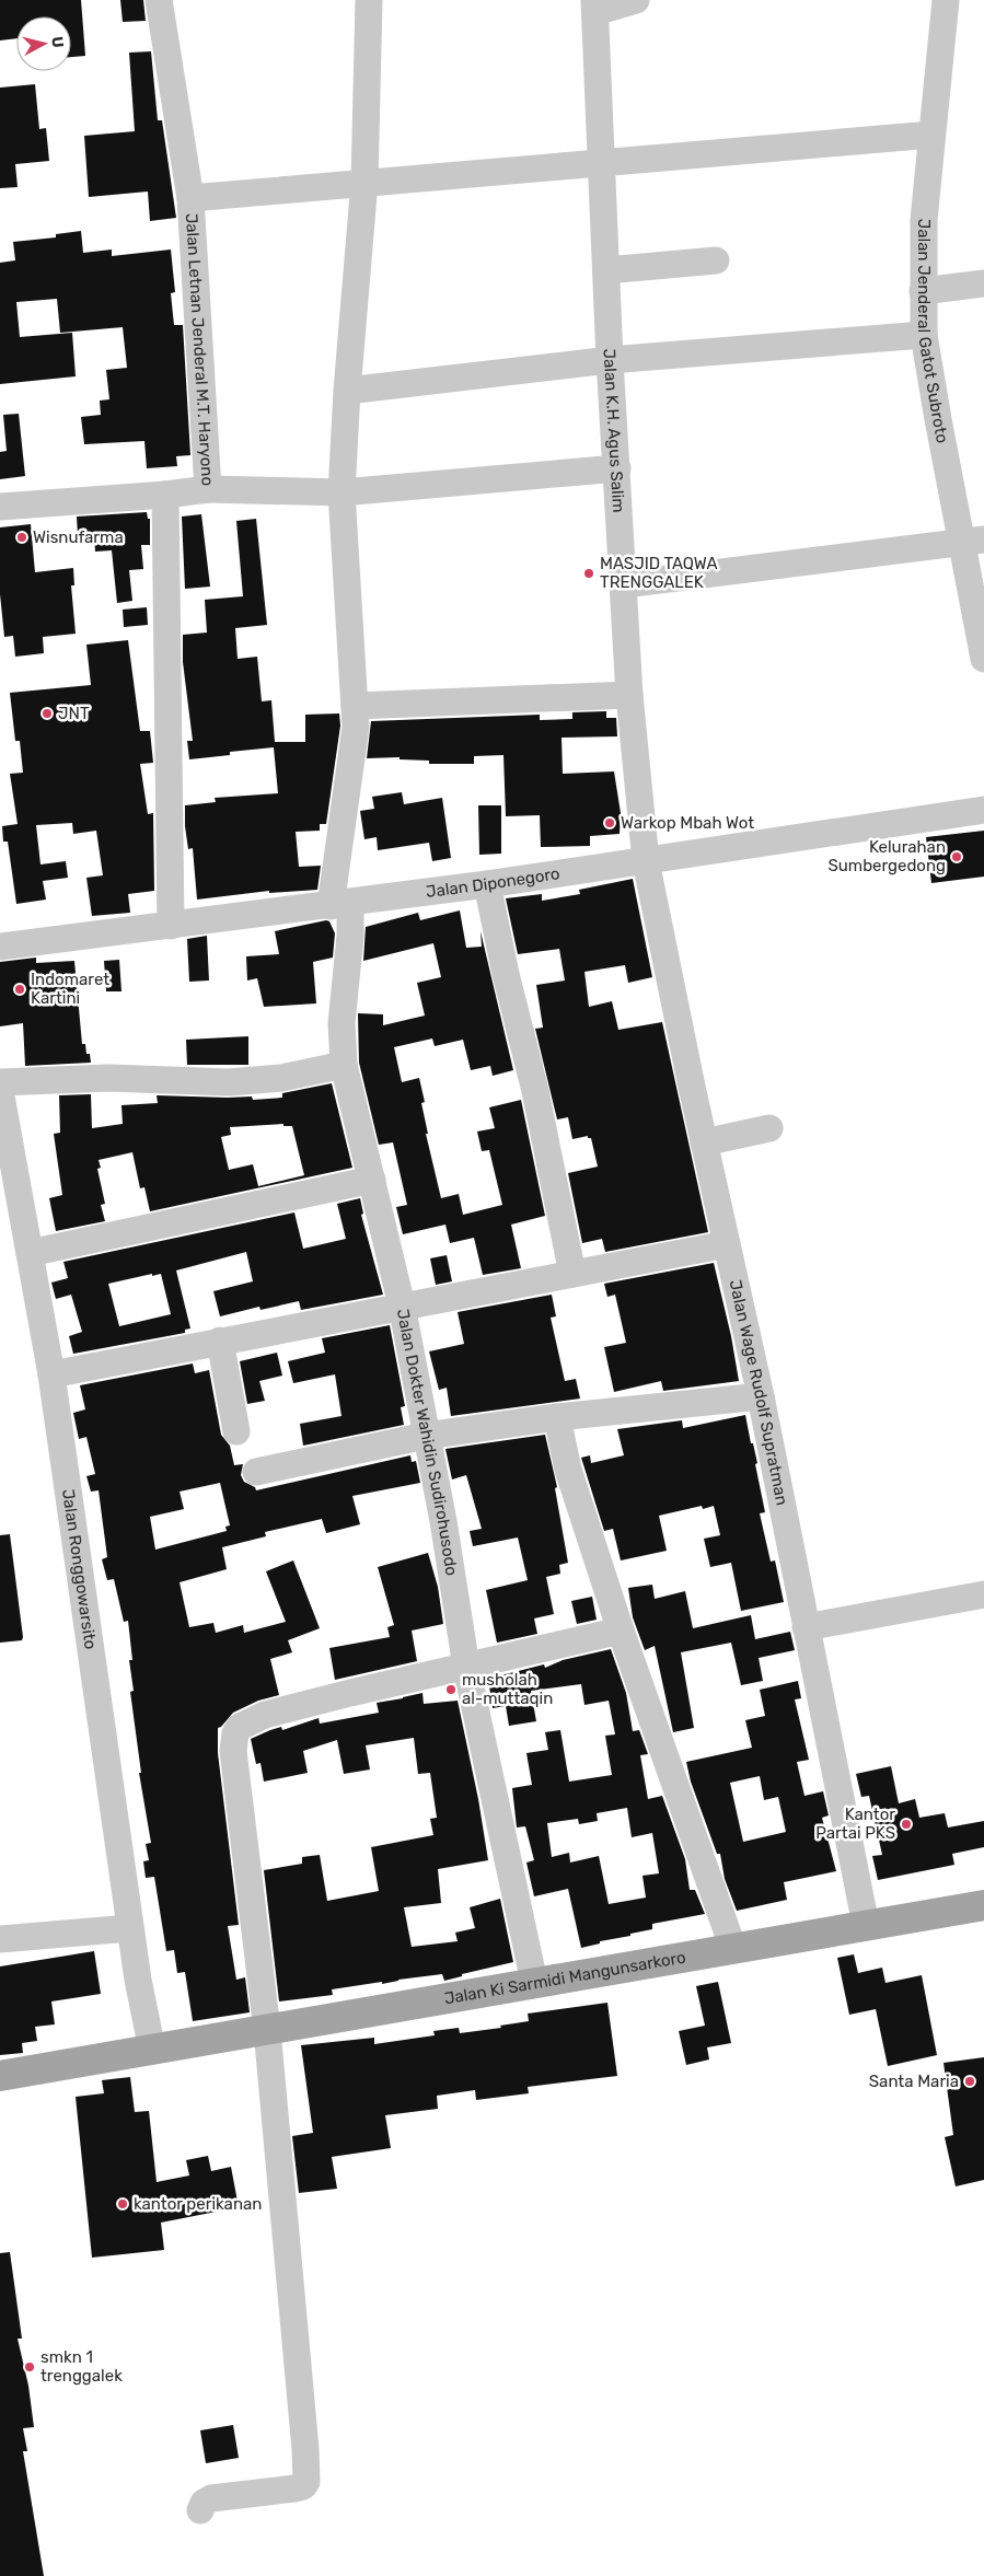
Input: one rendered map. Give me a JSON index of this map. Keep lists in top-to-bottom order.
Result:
{
  "streets": {
    "main road": ["Jalan Ki Sarmidi Mangunsarkoro"],
    "street": [
      "Jalan Jenderal Gatot Subroto",
      "Jalan Letnan Jenderal M.T. Haryono",
      "Jalan K.H. Agus Salim",
      "Jalan Diponegoro",
      "Jalan Wage Rudolf Supratman",
      "Jalan Dokter Wahidin Sudirohusodo",
      "Jalan Ronggowarsito"
    ]
  },
  "crossings": [
    ["Jalan K.H. Agus Salim", "Jalan Diponegoro"],
    ["Jalan K.H. Agus Salim", "Jalan Wage Rudolf Supratman"],
    ["Jalan Diponegoro", "Jalan Wage Rudolf Supratman"],
    ["Jalan Diponegoro", "Jalan Dokter Wahidin Sudirohusodo"],
    ["Jalan Wage Rudolf Supratman", "Jalan Ki Sarmidi Mangunsarkoro"],
    ["Jalan Dokter Wahidin Sudirohusodo", "Jalan Ki Sarmidi Mangunsarkoro"],
    ["Jalan Ronggowarsito", "Jalan Ki Sarmidi Mangunsarkoro"]
  ],
  "places": [
    "Wisnufarma",
    "MASJID TAQWA TRENGGALEK",
    "JNT",
    "Warkop Mbah Wot",
    "Kelurahan Sumbergedong",
    "Indomaret Kartini",
    "musholah al-muttaqin",
    "Kantor Partai PKS",
    "Santa Maria",
    "kantor perikanan",
    "smkn 1 trenggalek"
  ],
  "north": "right"
}
